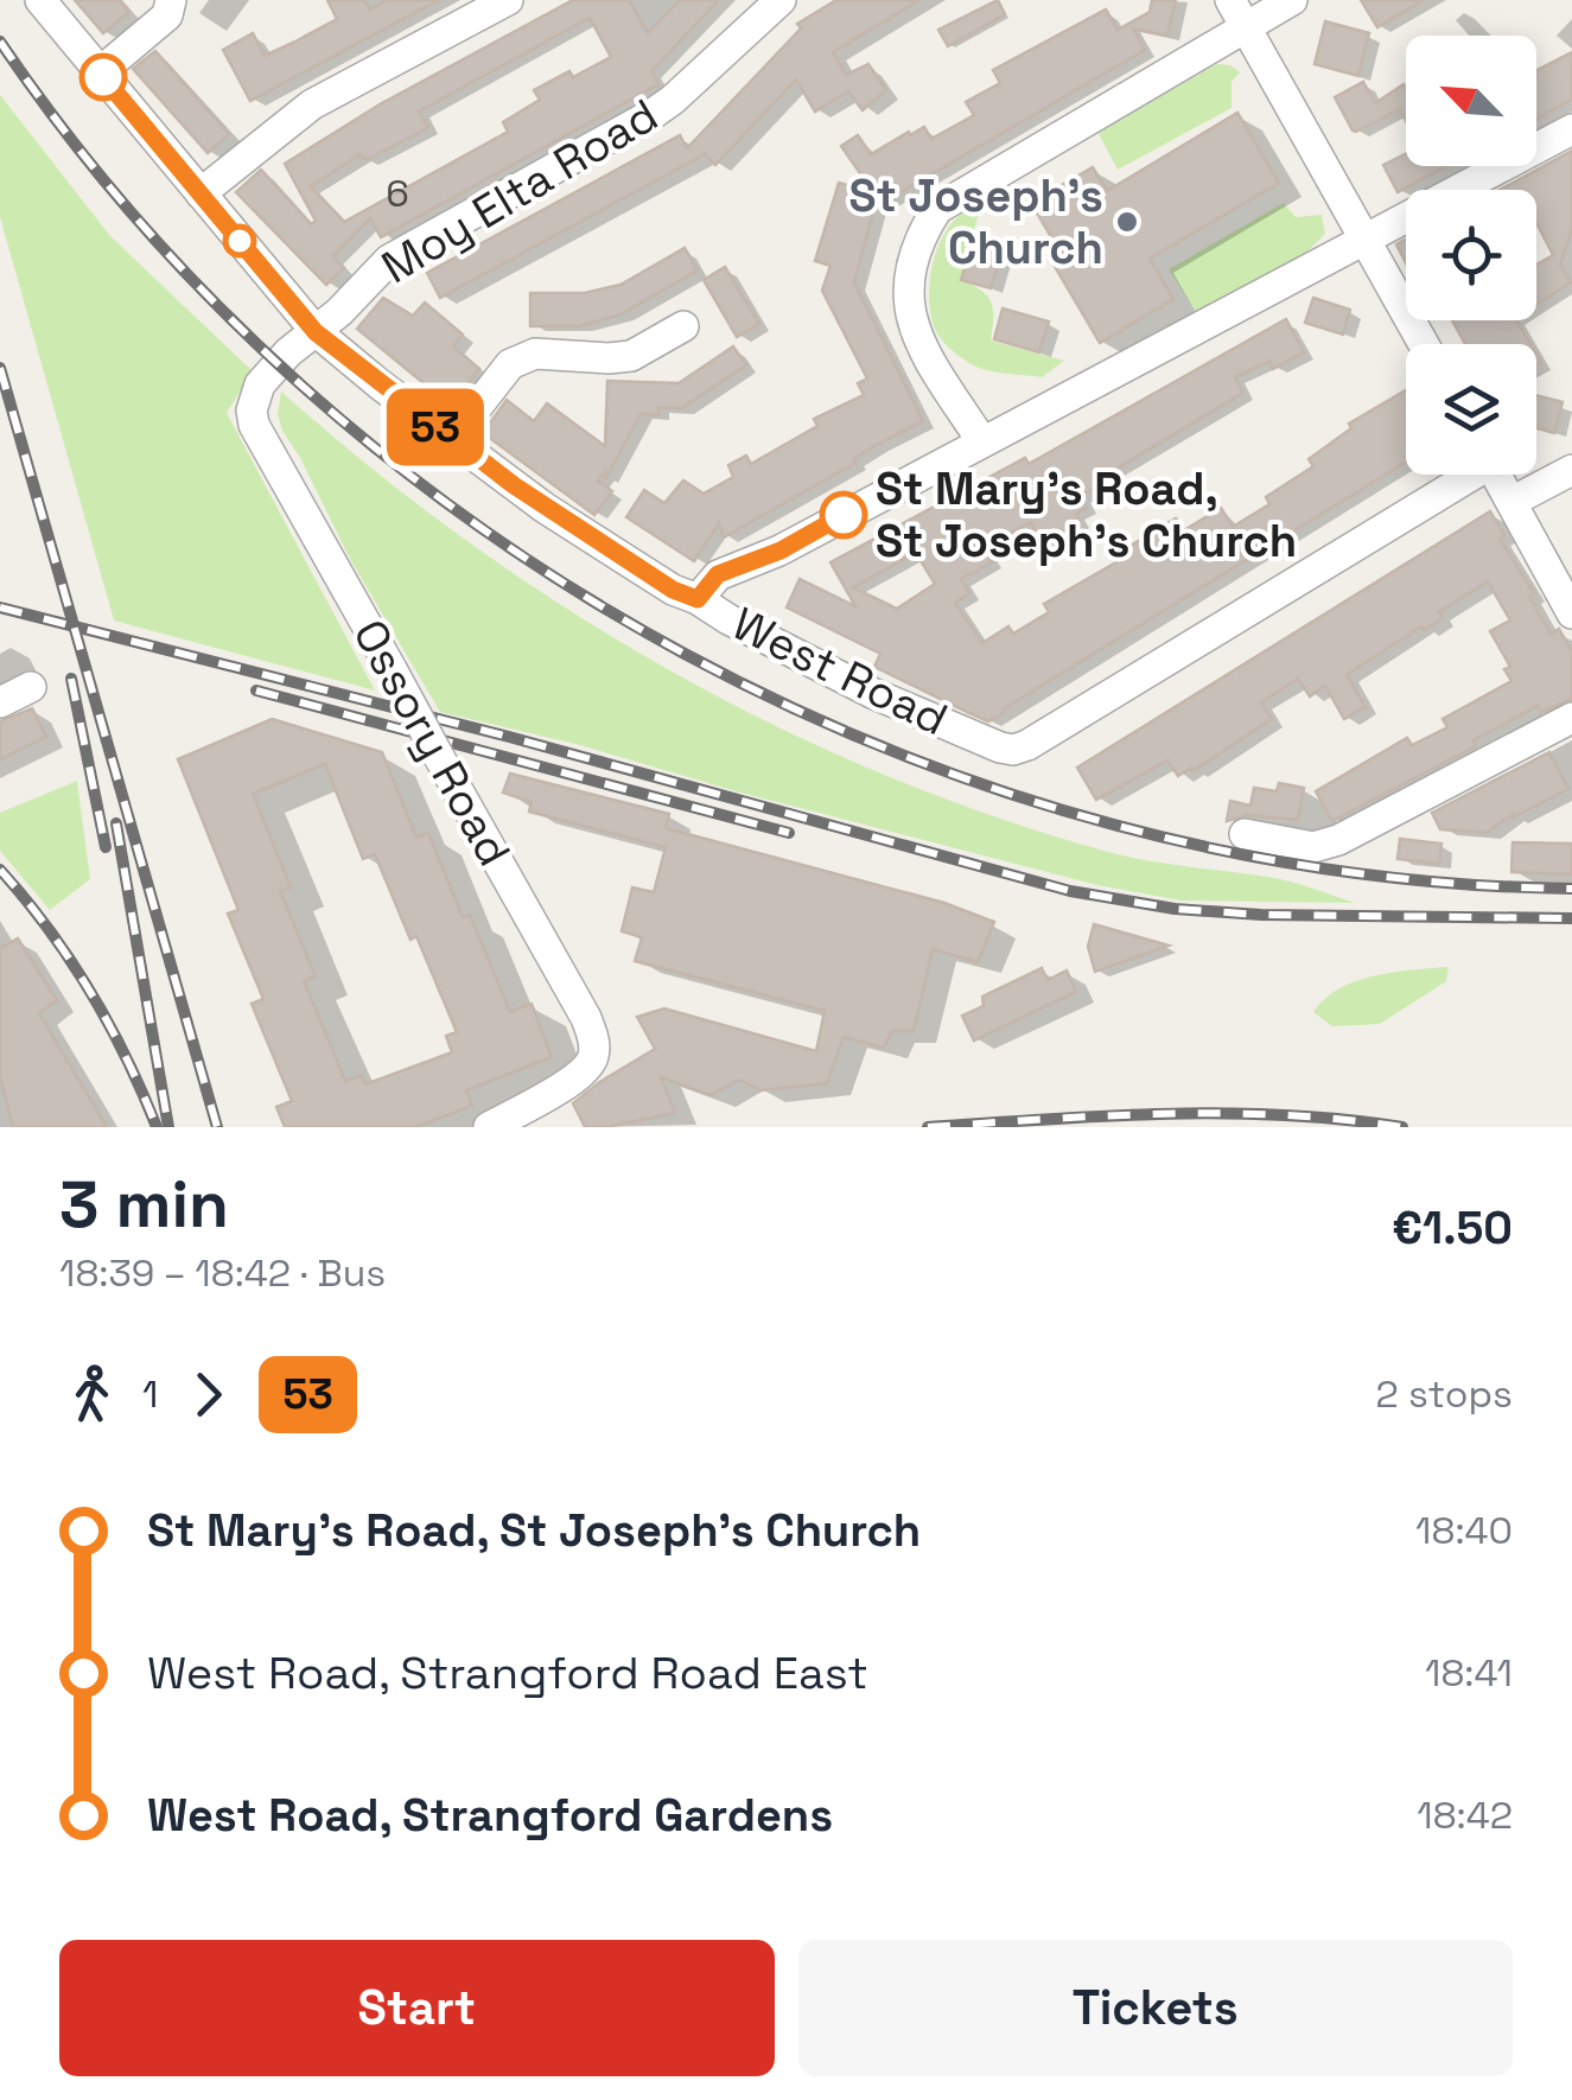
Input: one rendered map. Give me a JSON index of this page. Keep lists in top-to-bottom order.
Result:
{
  "streets": {
    "street": ["Moy Elta Road", "West Road", "Ossory Road"]
  },
  "crossings": [
    ["Moy Elta Road", "West Road"],
    ["Moy Elta Road", "Ossory Road"],
    ["West Road", "Ossory Road"]
  ],
  "places": ["St Joseph's Church", "St Mary's Road, St Joseph's Church"],
  "lines": ["bus line 53"],
  "house_numbers": ["6"],
  "north": "top left",
  "page": {
    "on_map": "53",
    "heading": ["3 min", "18:39 – 18:42 · Bus", "€1.50"],
    "legs": ["1", "53", "2 stops"],
    "list": [
      {
        "name": "St Mary's Road, St Joseph's Church",
        "value": "18:40"
      },
      {
        "name": "West Road, Strangford Road East",
        "value": "18:41"
      },
      {
        "name": "West Road, Strangford Gardens",
        "value": "18:42"
      }
    ],
    "buttons": ["Start", "Tickets"]
  }
}
